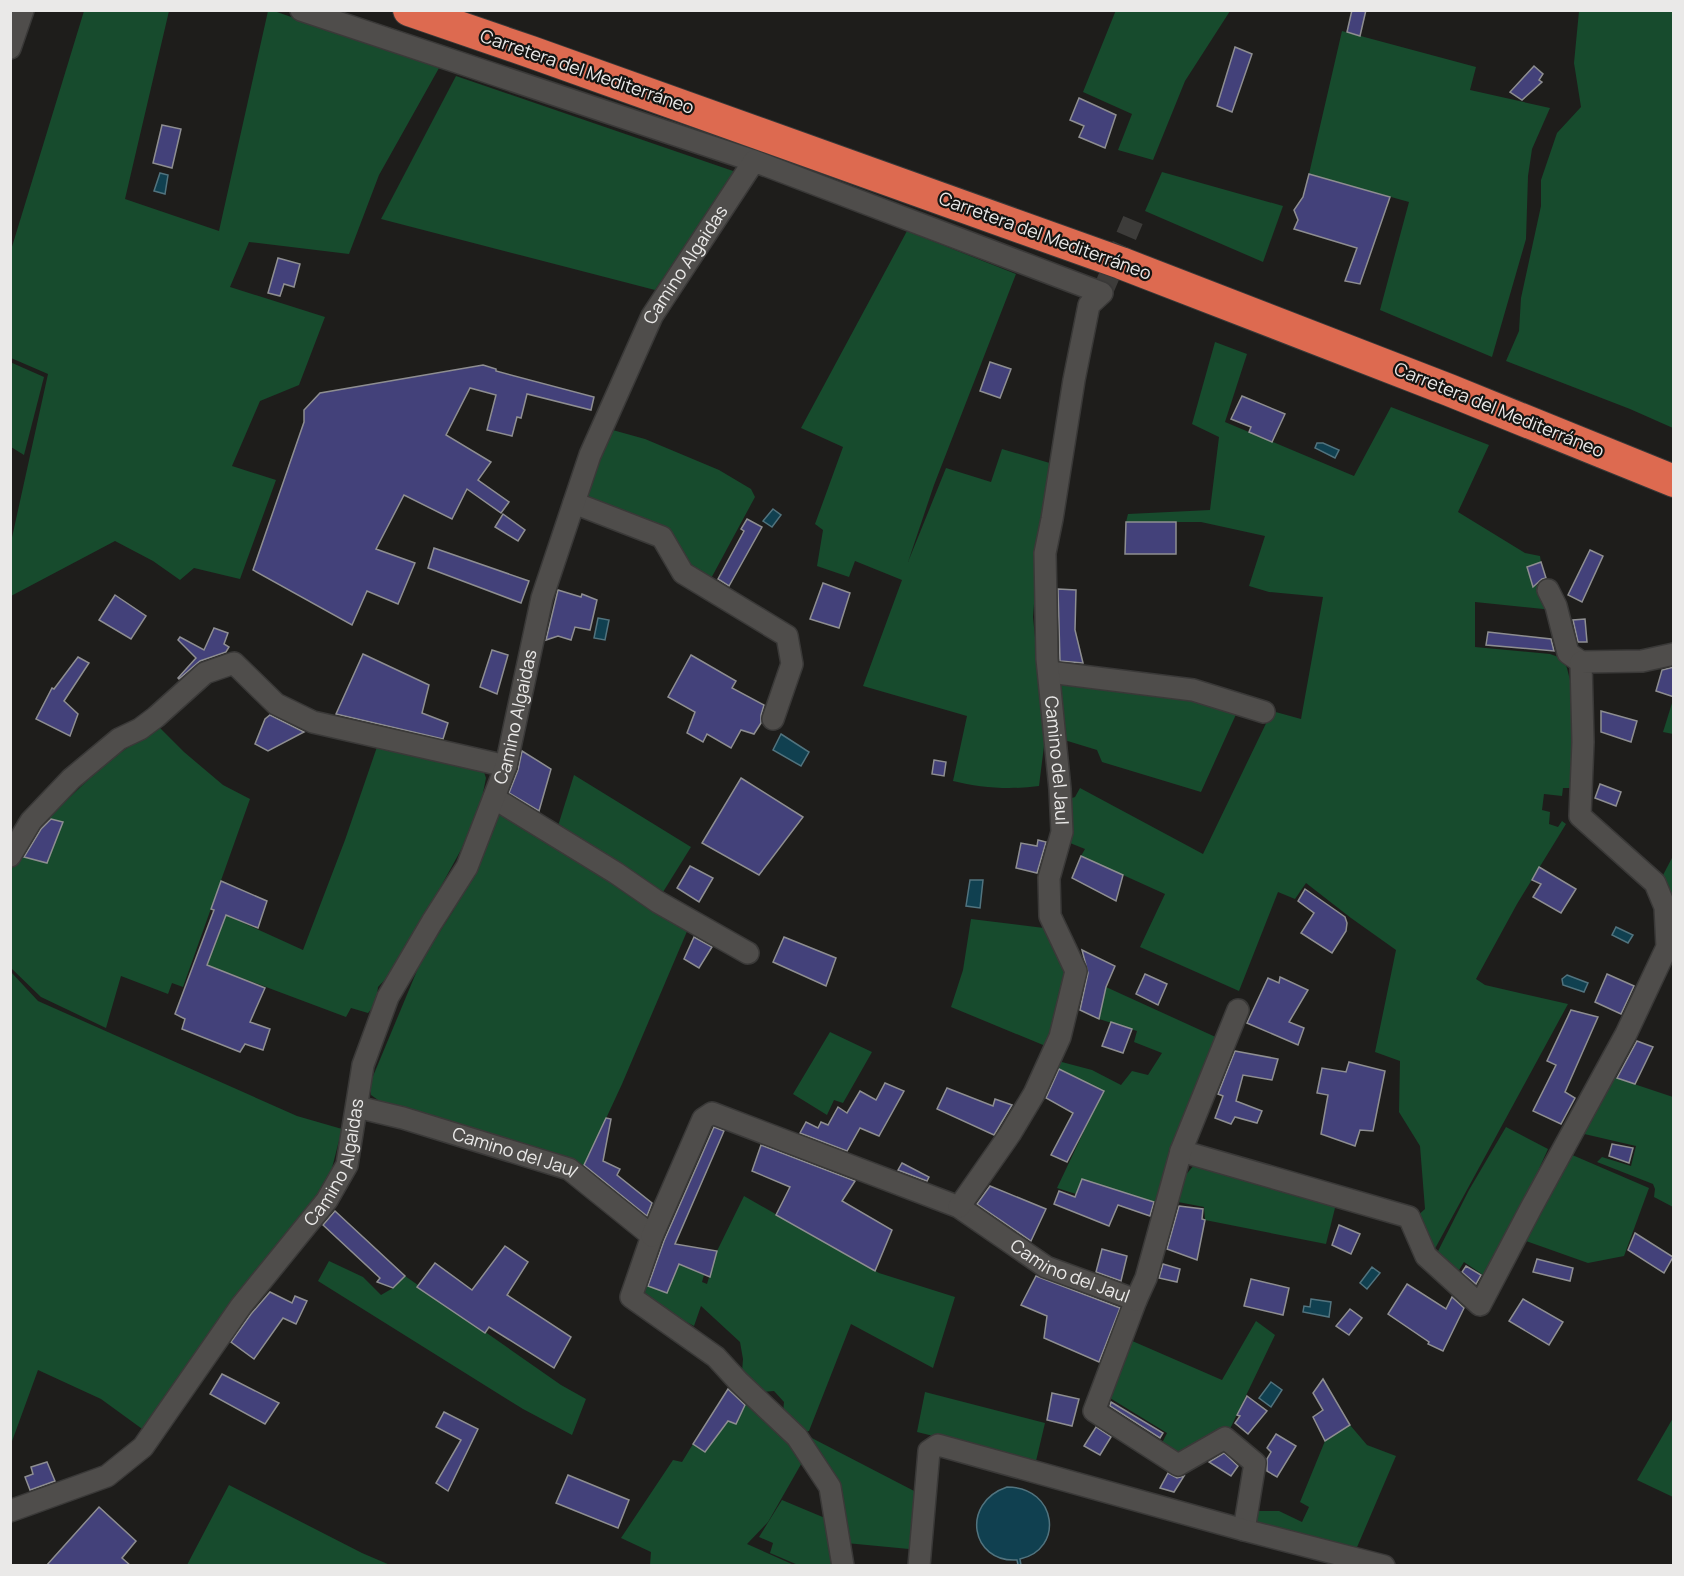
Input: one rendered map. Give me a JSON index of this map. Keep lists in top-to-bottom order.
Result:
{
  "streets": {
    "highway": ["Carretera del Mediterráneo"],
    "street": ["Camino Algaidas", "Camino del Jaul"]
  },
  "crossings": [
    ["Camino Algaidas", "Camino del Jaul"]
  ]
}
